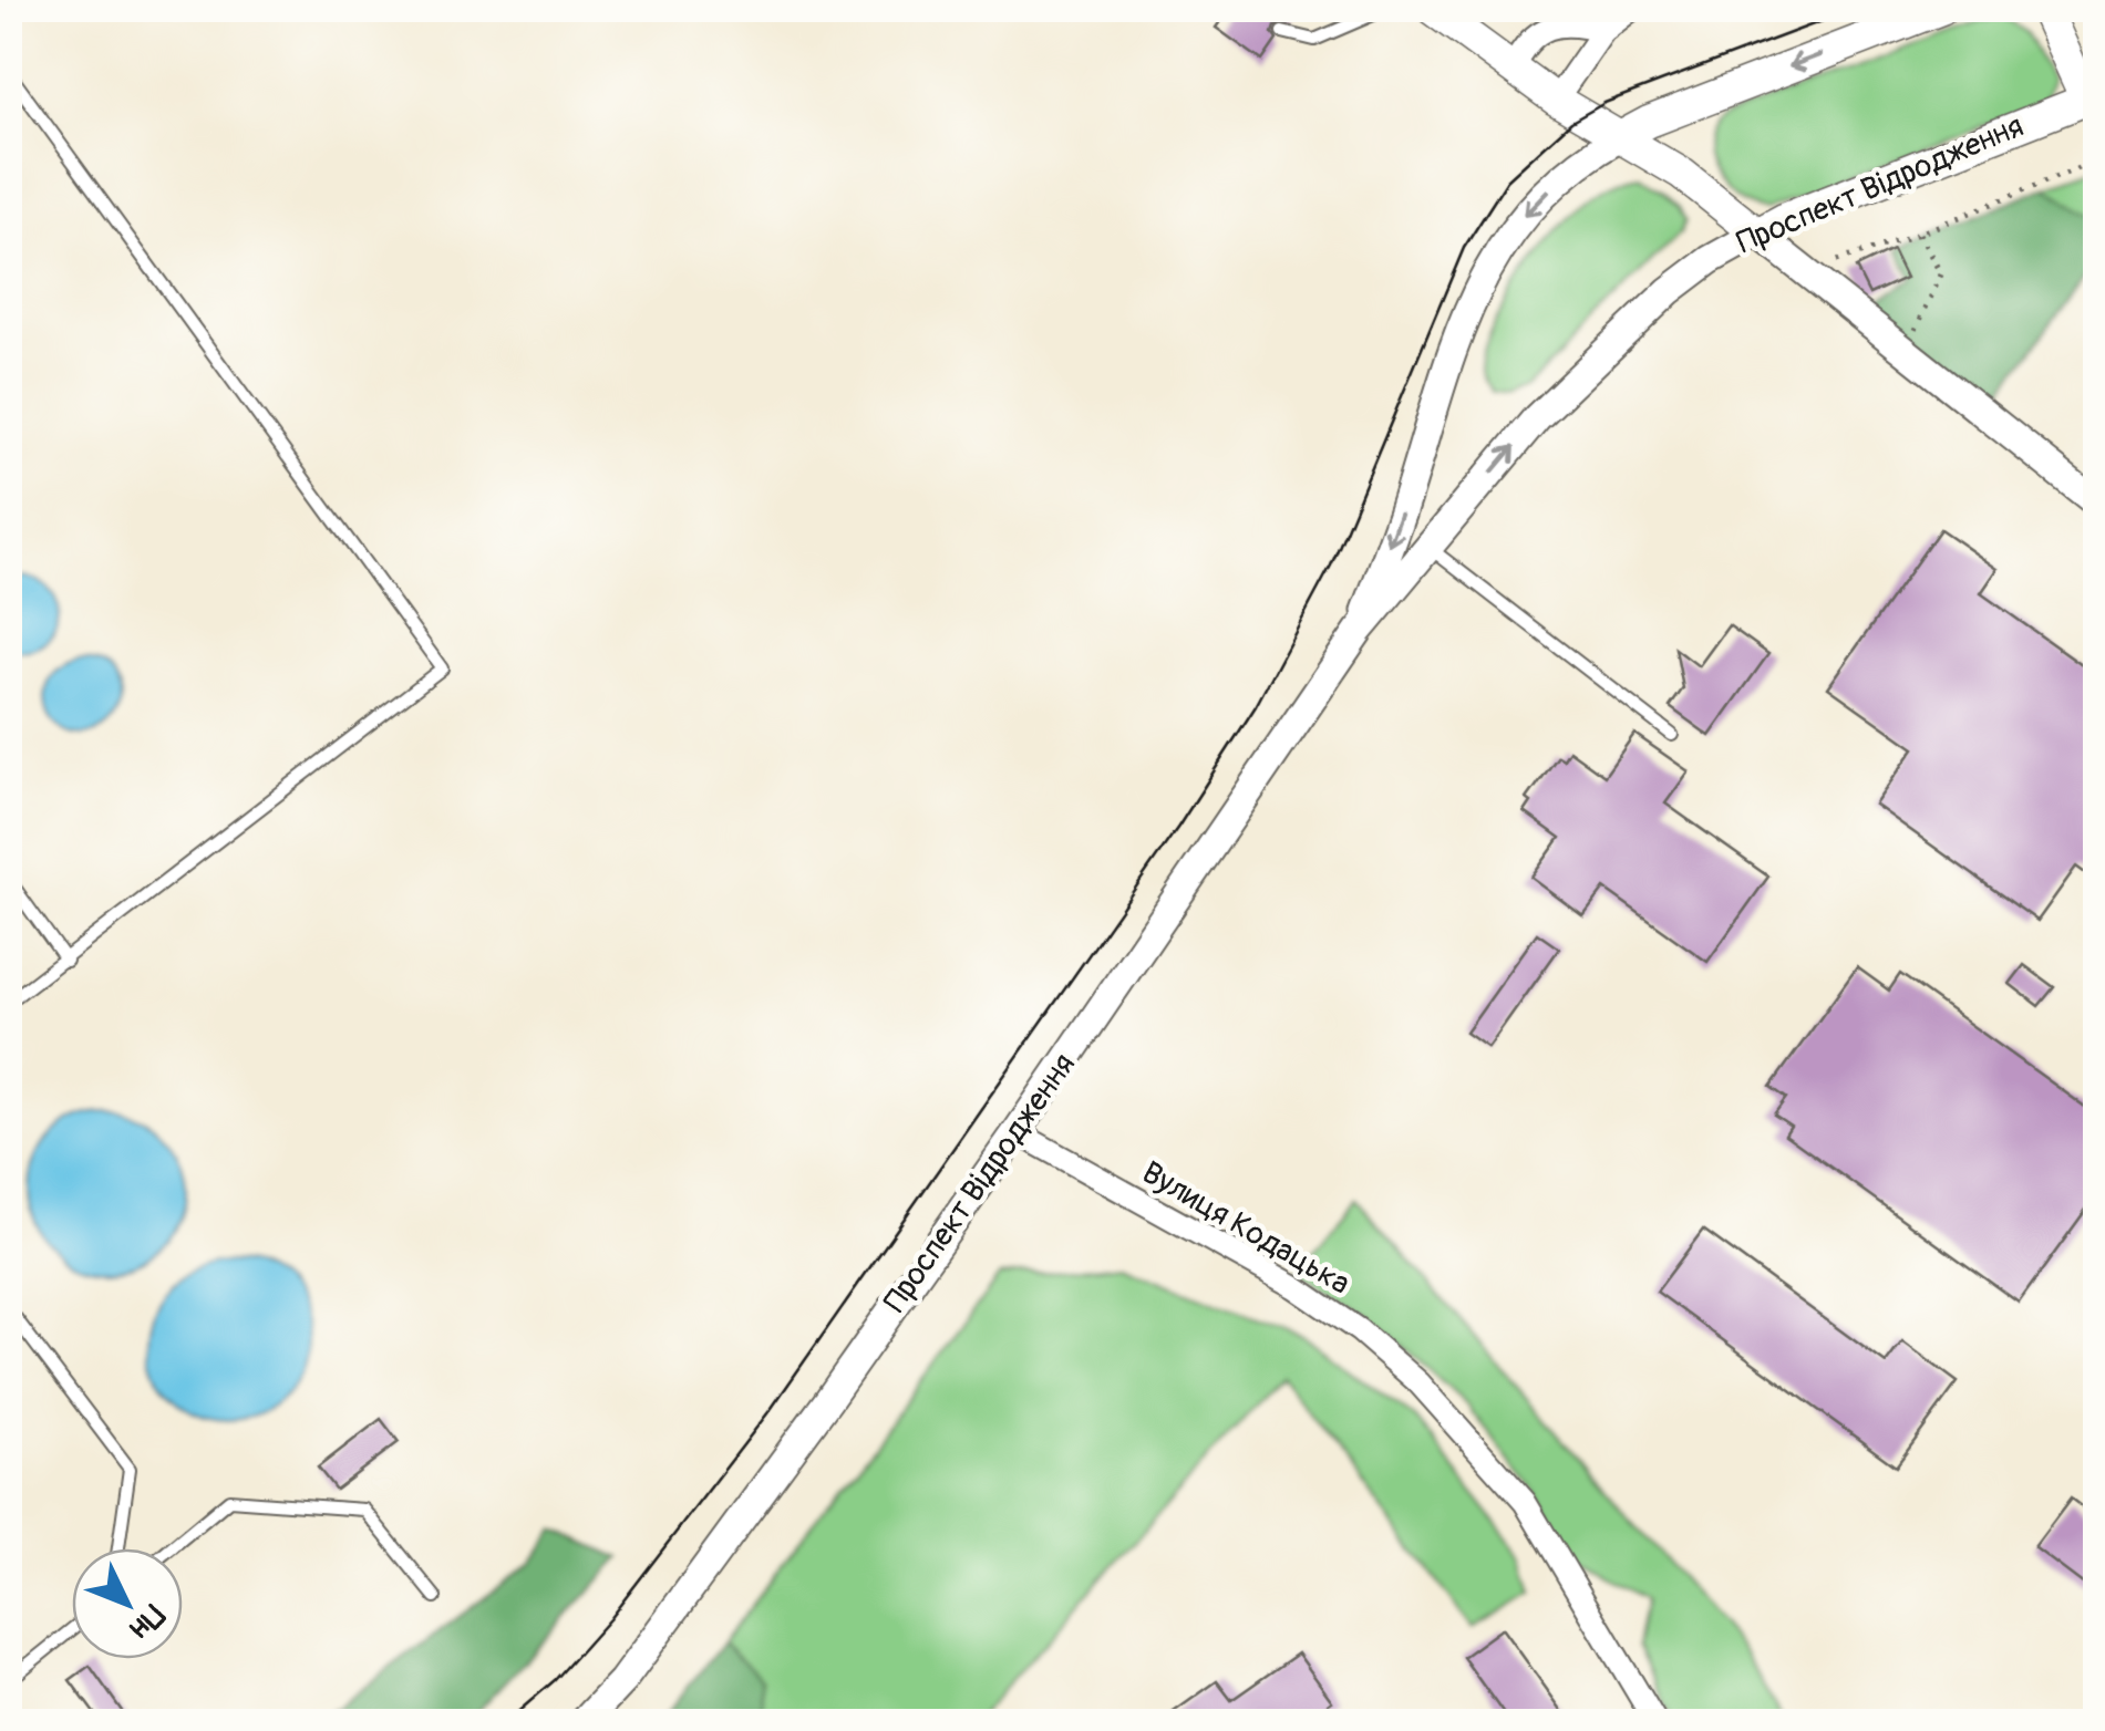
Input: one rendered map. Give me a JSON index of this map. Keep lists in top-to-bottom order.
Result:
{
  "streets": {
    "main road": ["Проспект Відродження"],
    "street": ["Вулиця Кодацька"]
  },
  "crossings": [
    ["Проспект Відродження", "Вулиця Кодацька"]
  ],
  "north": "bottom right"
}
